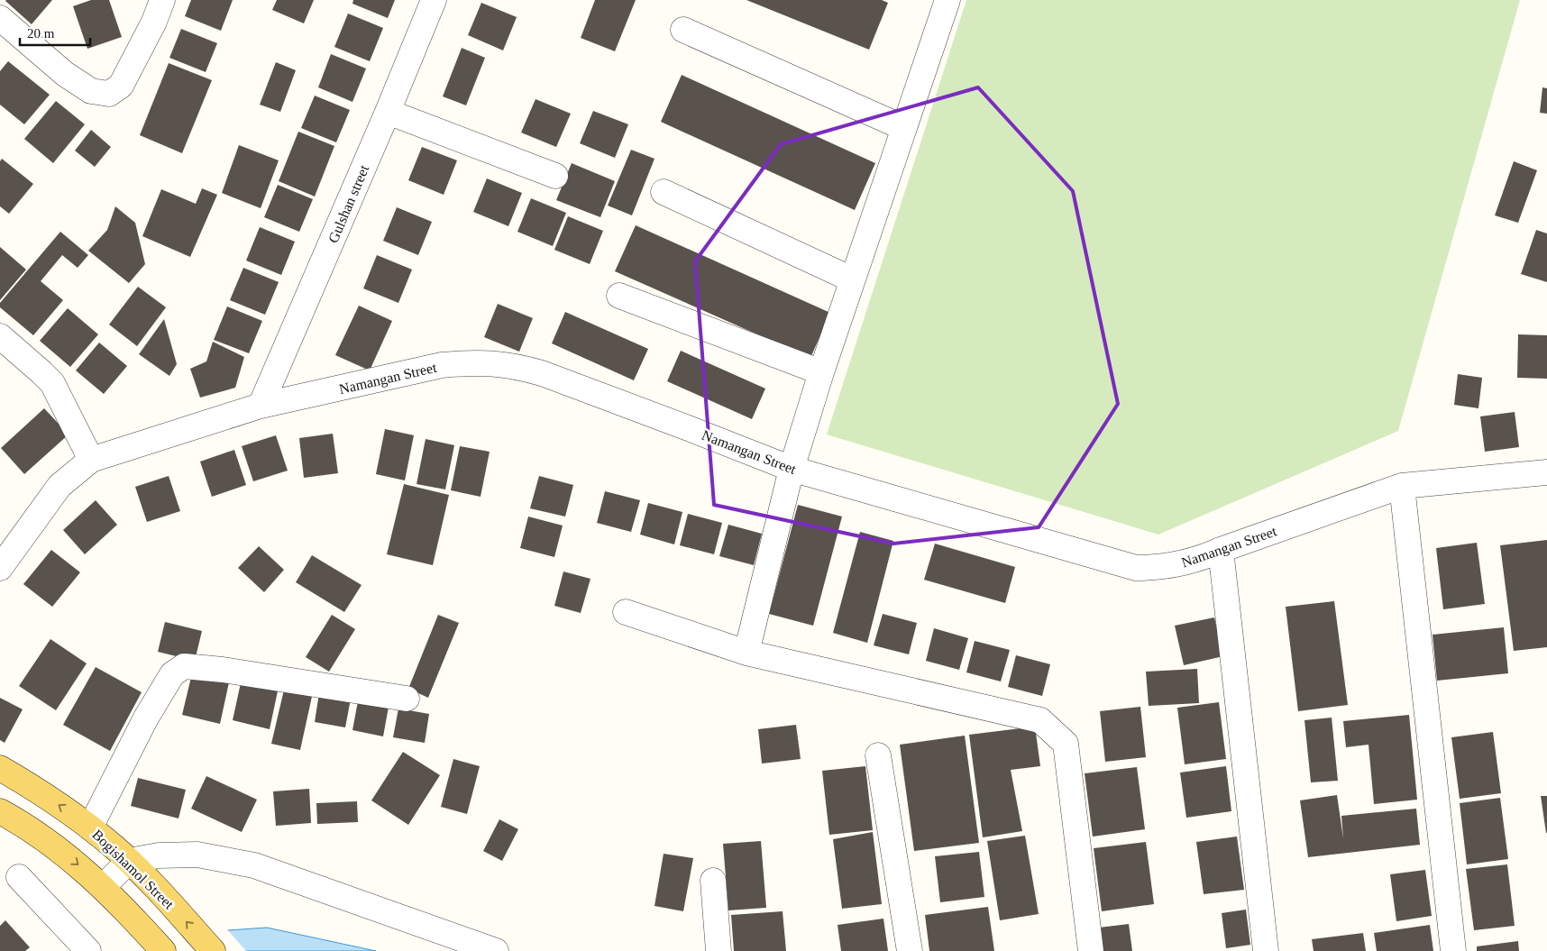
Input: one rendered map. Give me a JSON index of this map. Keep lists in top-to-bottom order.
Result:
{
  "streets": {
    "main road": ["Bogishamol Street"],
    "street": ["Gulshan street", "Namangan Street"]
  },
  "crossings": [
    ["Gulshan street", "Namangan Street"]
  ],
  "scale_bar": "20 m"
}
